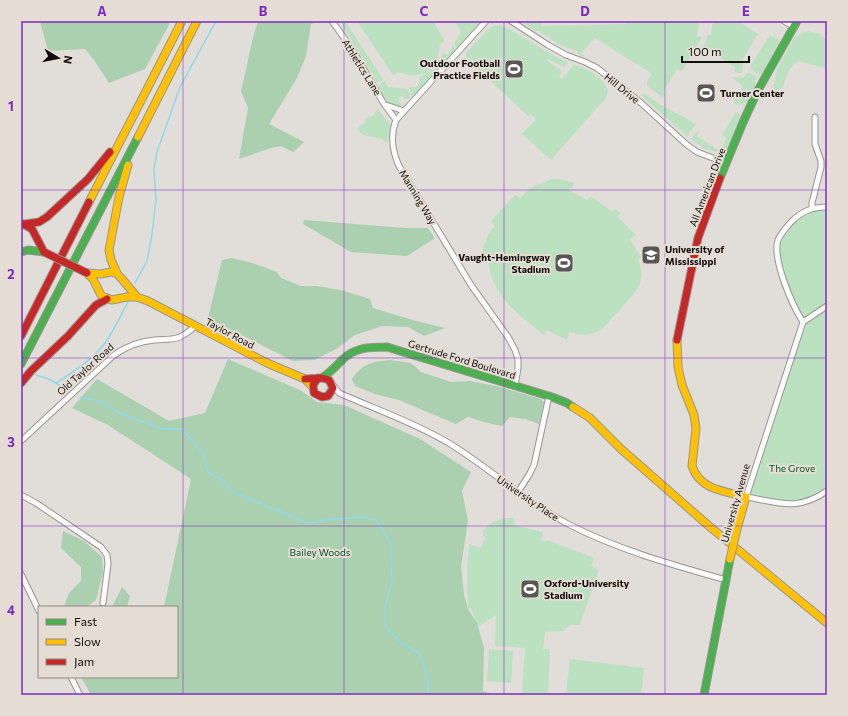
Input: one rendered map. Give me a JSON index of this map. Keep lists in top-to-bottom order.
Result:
{
  "streets": {
    "main road": [
      "All American Drive",
      "Taylor Road",
      "Gertrude Ford Boulevard",
      "University Avenue"
    ],
    "street": [
      "Athletics Lane",
      "Hill Drive",
      "Manning Way",
      "Old Taylor Road",
      "University Place"
    ]
  },
  "crossings": [
    ["Athletics Lane", "Manning Way"],
    ["Hill Drive", "All American Drive"],
    ["All American Drive", "University Avenue"],
    ["Manning Way", "Gertrude Ford Boulevard"],
    ["Taylor Road", "Gertrude Ford Boulevard"],
    ["Taylor Road", "Old Taylor Road"],
    ["Taylor Road", "University Place"],
    ["Gertrude Ford Boulevard", "University Place"],
    ["University Place", "University Avenue"]
  ],
  "parks": ["The Grove", "Bailey Woods"],
  "places": {
    "sports": [
      "Outdoor Football Practice Fields",
      "Turner Center",
      "Vaught-Hemingway Stadium",
      "Oxford-University Stadium"
    ],
    "school or university": ["University of Mississippi"]
  },
  "legend": ["Fast", "Slow", "Jam"],
  "scale_bar": "100 m",
  "north": "right",
  "grid": {
    "columns": [
      "A",
      "B",
      "C",
      "D",
      "E"
    ],
    "rows": [
      "1",
      "2",
      "3",
      "4"
    ]
  }
}
